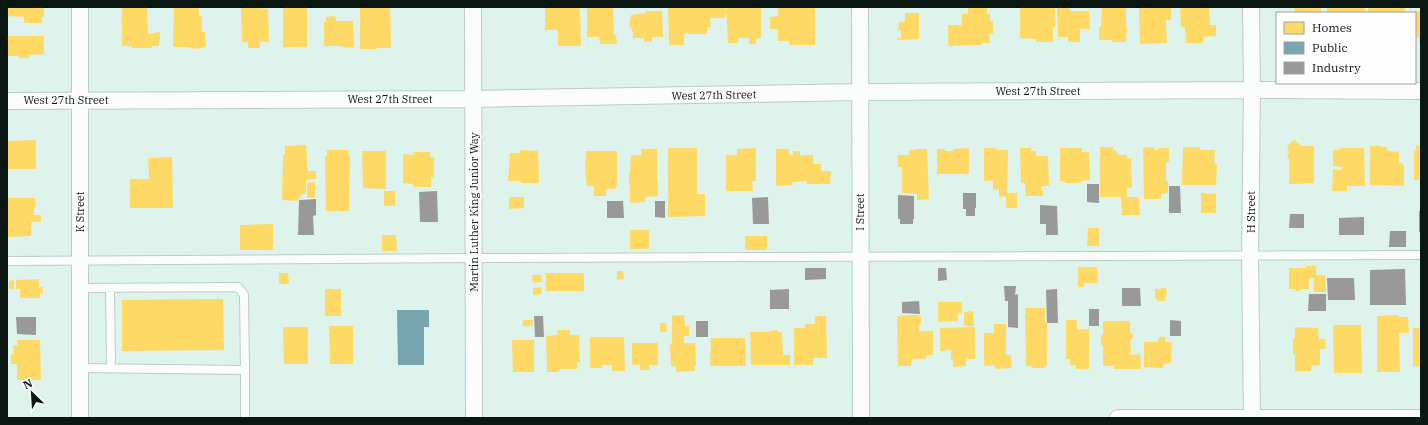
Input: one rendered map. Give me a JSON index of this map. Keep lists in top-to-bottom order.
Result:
{
  "streets": {
    "street": [
      "West 27th Street",
      "K Street",
      "Martin Luther King Junior Way",
      "I Street",
      "H Street"
    ]
  },
  "crossings": [
    ["West 27th Street", "K Street"],
    ["West 27th Street", "Martin Luther King Junior Way"],
    ["West 27th Street", "I Street"],
    ["West 27th Street", "H Street"]
  ],
  "legend": ["Homes", "Public", "Industry"],
  "north": "top left"
}
